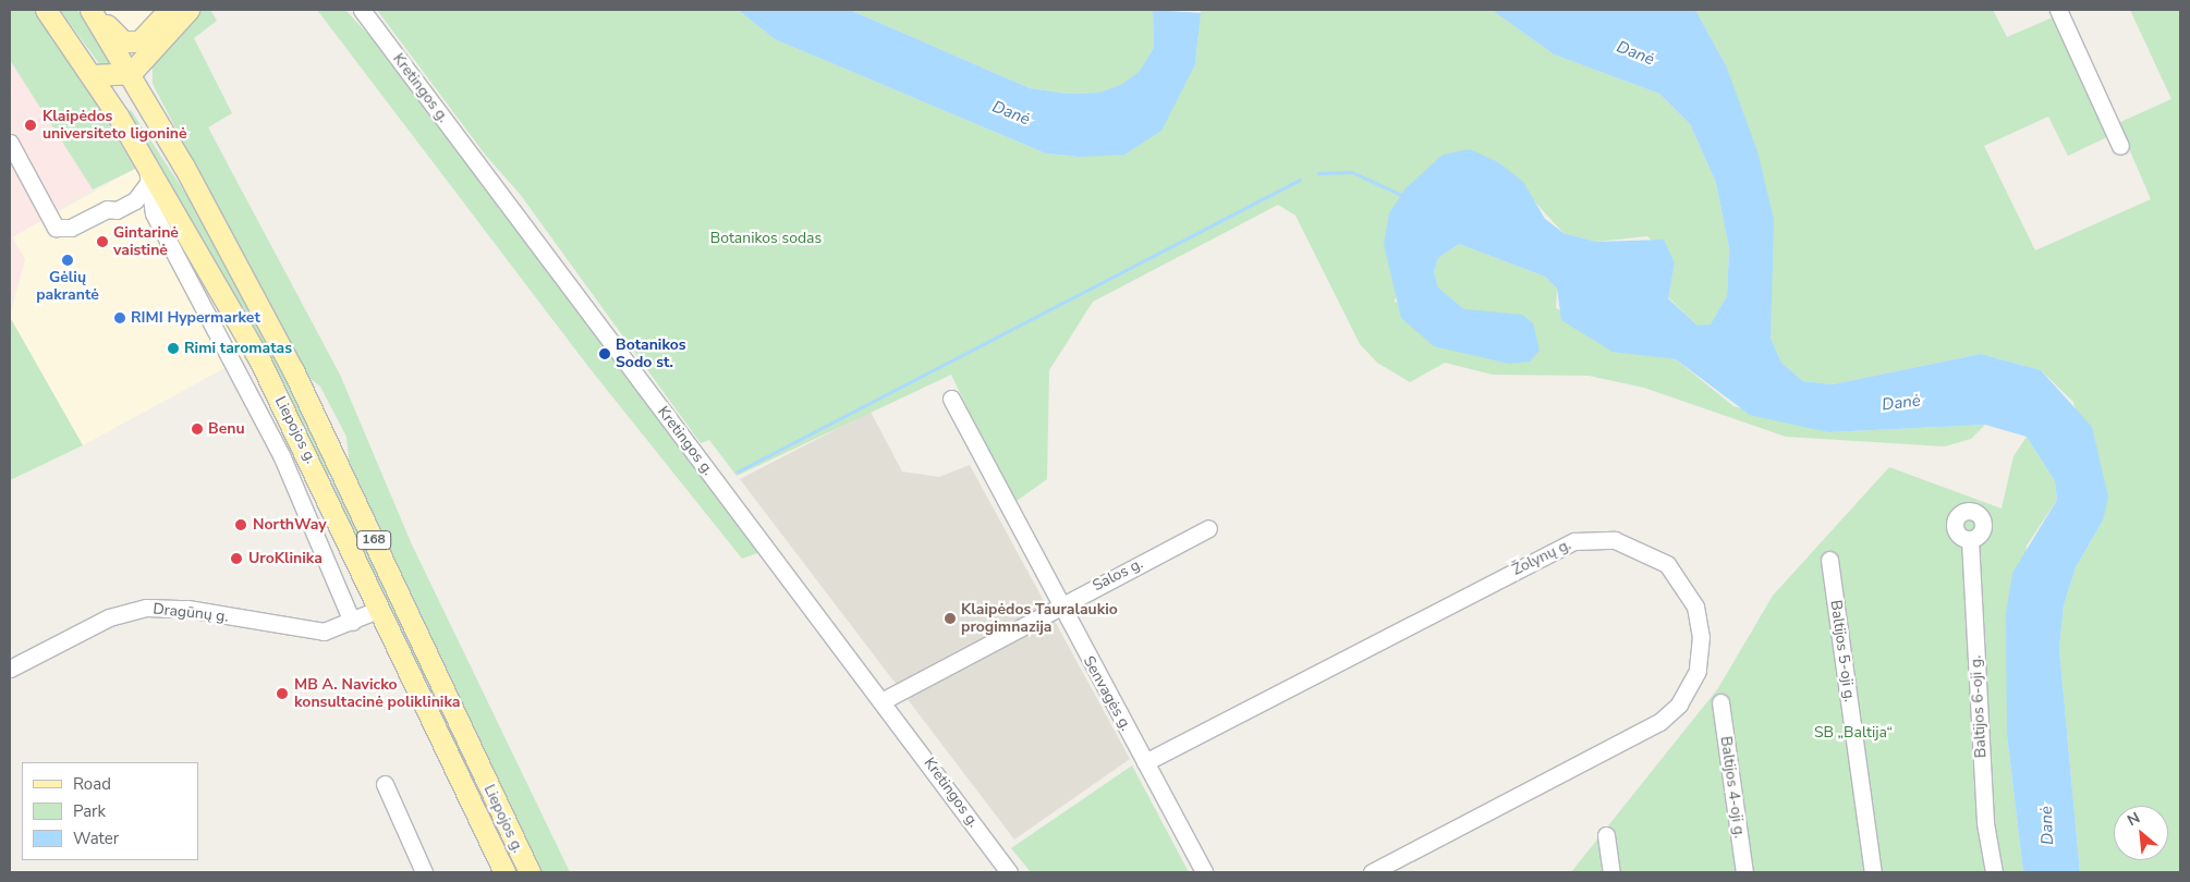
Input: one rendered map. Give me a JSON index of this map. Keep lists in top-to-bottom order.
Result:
{
  "streets": {
    "main road": ["Liepojos g.", "168"],
    "street": [
      "Kretingos g.",
      "Žolynų g.",
      "Salos g.",
      "Dragūnų g.",
      "Baltijos 5-oji g.",
      "Senvagės g.",
      "Baltijos 6-oji g.",
      "Baltijos 4-oji g."
    ]
  },
  "crossings": [
    ["Kretingos g.", "Salos g."],
    ["Liepojos g.", "Dragūnų g."],
    ["Žolynų g.", "Senvagės g."],
    ["Salos g.", "Senvagės g."]
  ],
  "water": ["Danė"],
  "parks": ["Botanikos sodas", "SB „Baltija“"],
  "places": [
    "Klaipėdos universiteto ligoninė",
    "Gintarinė vaistinė",
    "Gėlių pakrantė",
    "RIMI Hypermarket",
    "Rimi taromatas",
    "Botanikos Sodo st.",
    "Benu",
    "NorthWay",
    "UroKlinika",
    "Klaipėdos Tauralaukio progimnazija",
    "MB A. Navicko konsultacinė poliklinika"
  ],
  "legend": ["Road", "Park", "Water"],
  "north": "top left"
}
